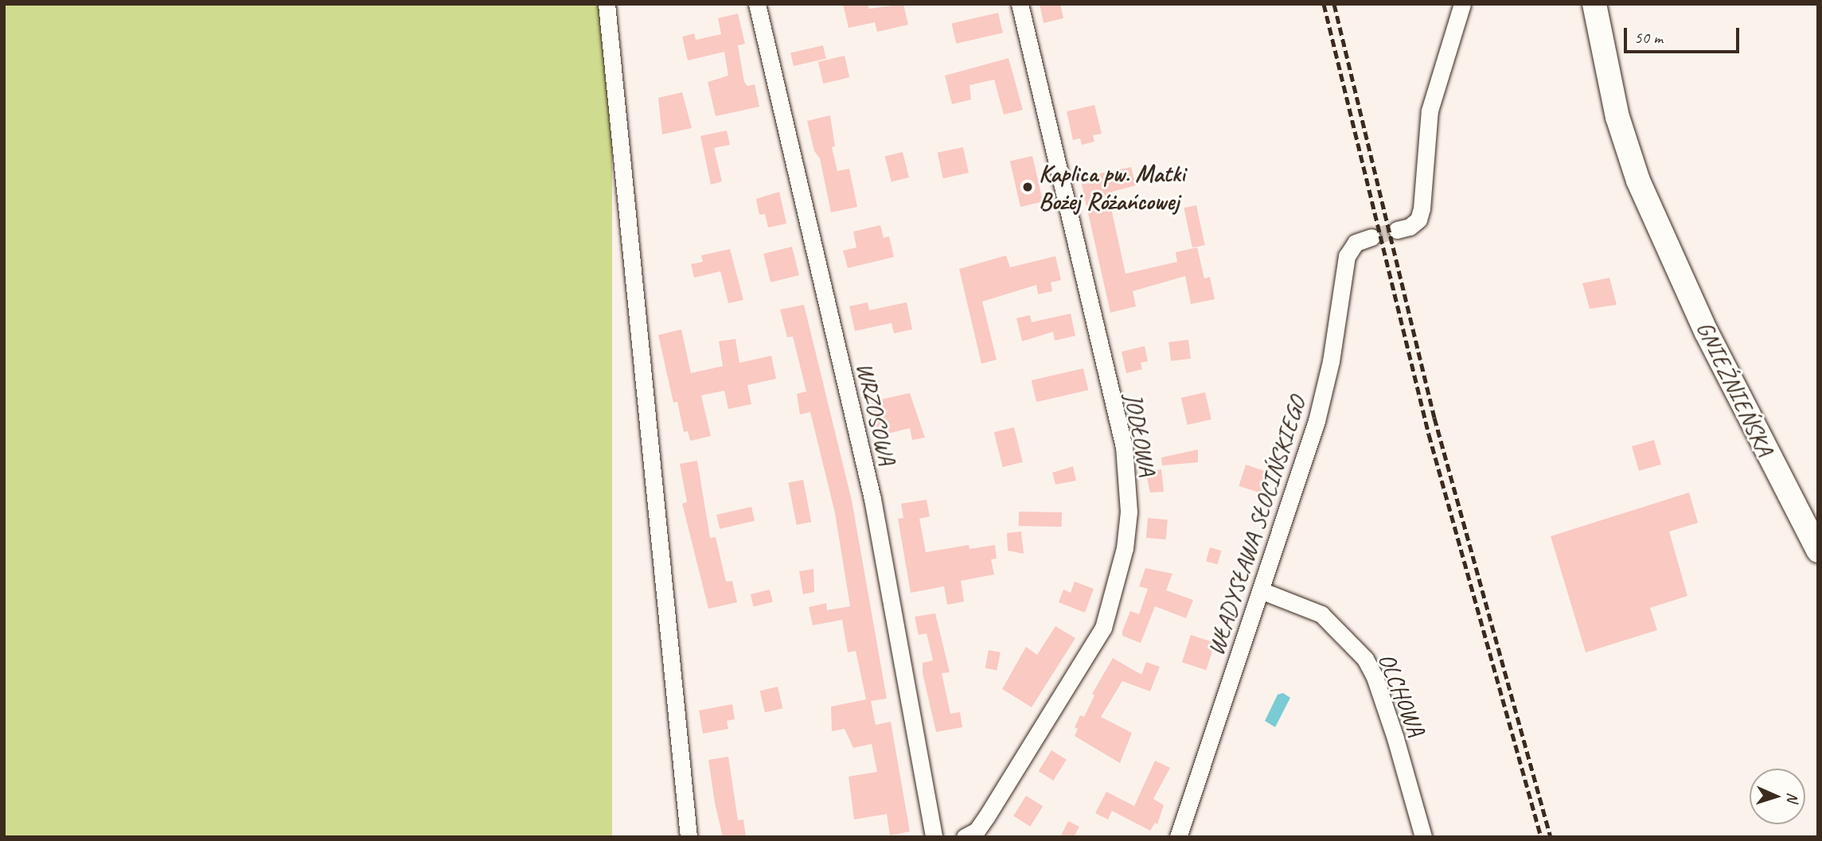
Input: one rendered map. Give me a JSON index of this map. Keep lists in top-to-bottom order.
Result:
{
  "streets": {
    "main road": ["GNIEŹNIEŃSKA"],
    "street": [
      "WRZOSOWA",
      "JODŁOWA",
      "WŁADYSŁAWA SŁOCIŃSKIEGO",
      "OLCHOWA"
    ]
  },
  "crossings": [
    ["WŁADYSŁAWA SŁOCIŃSKIEGO", "OLCHOWA"]
  ],
  "places": ["Kaplica pw. Matki Bożej Różańcowej"],
  "scale_bar": "50 m",
  "north": "right"
}
